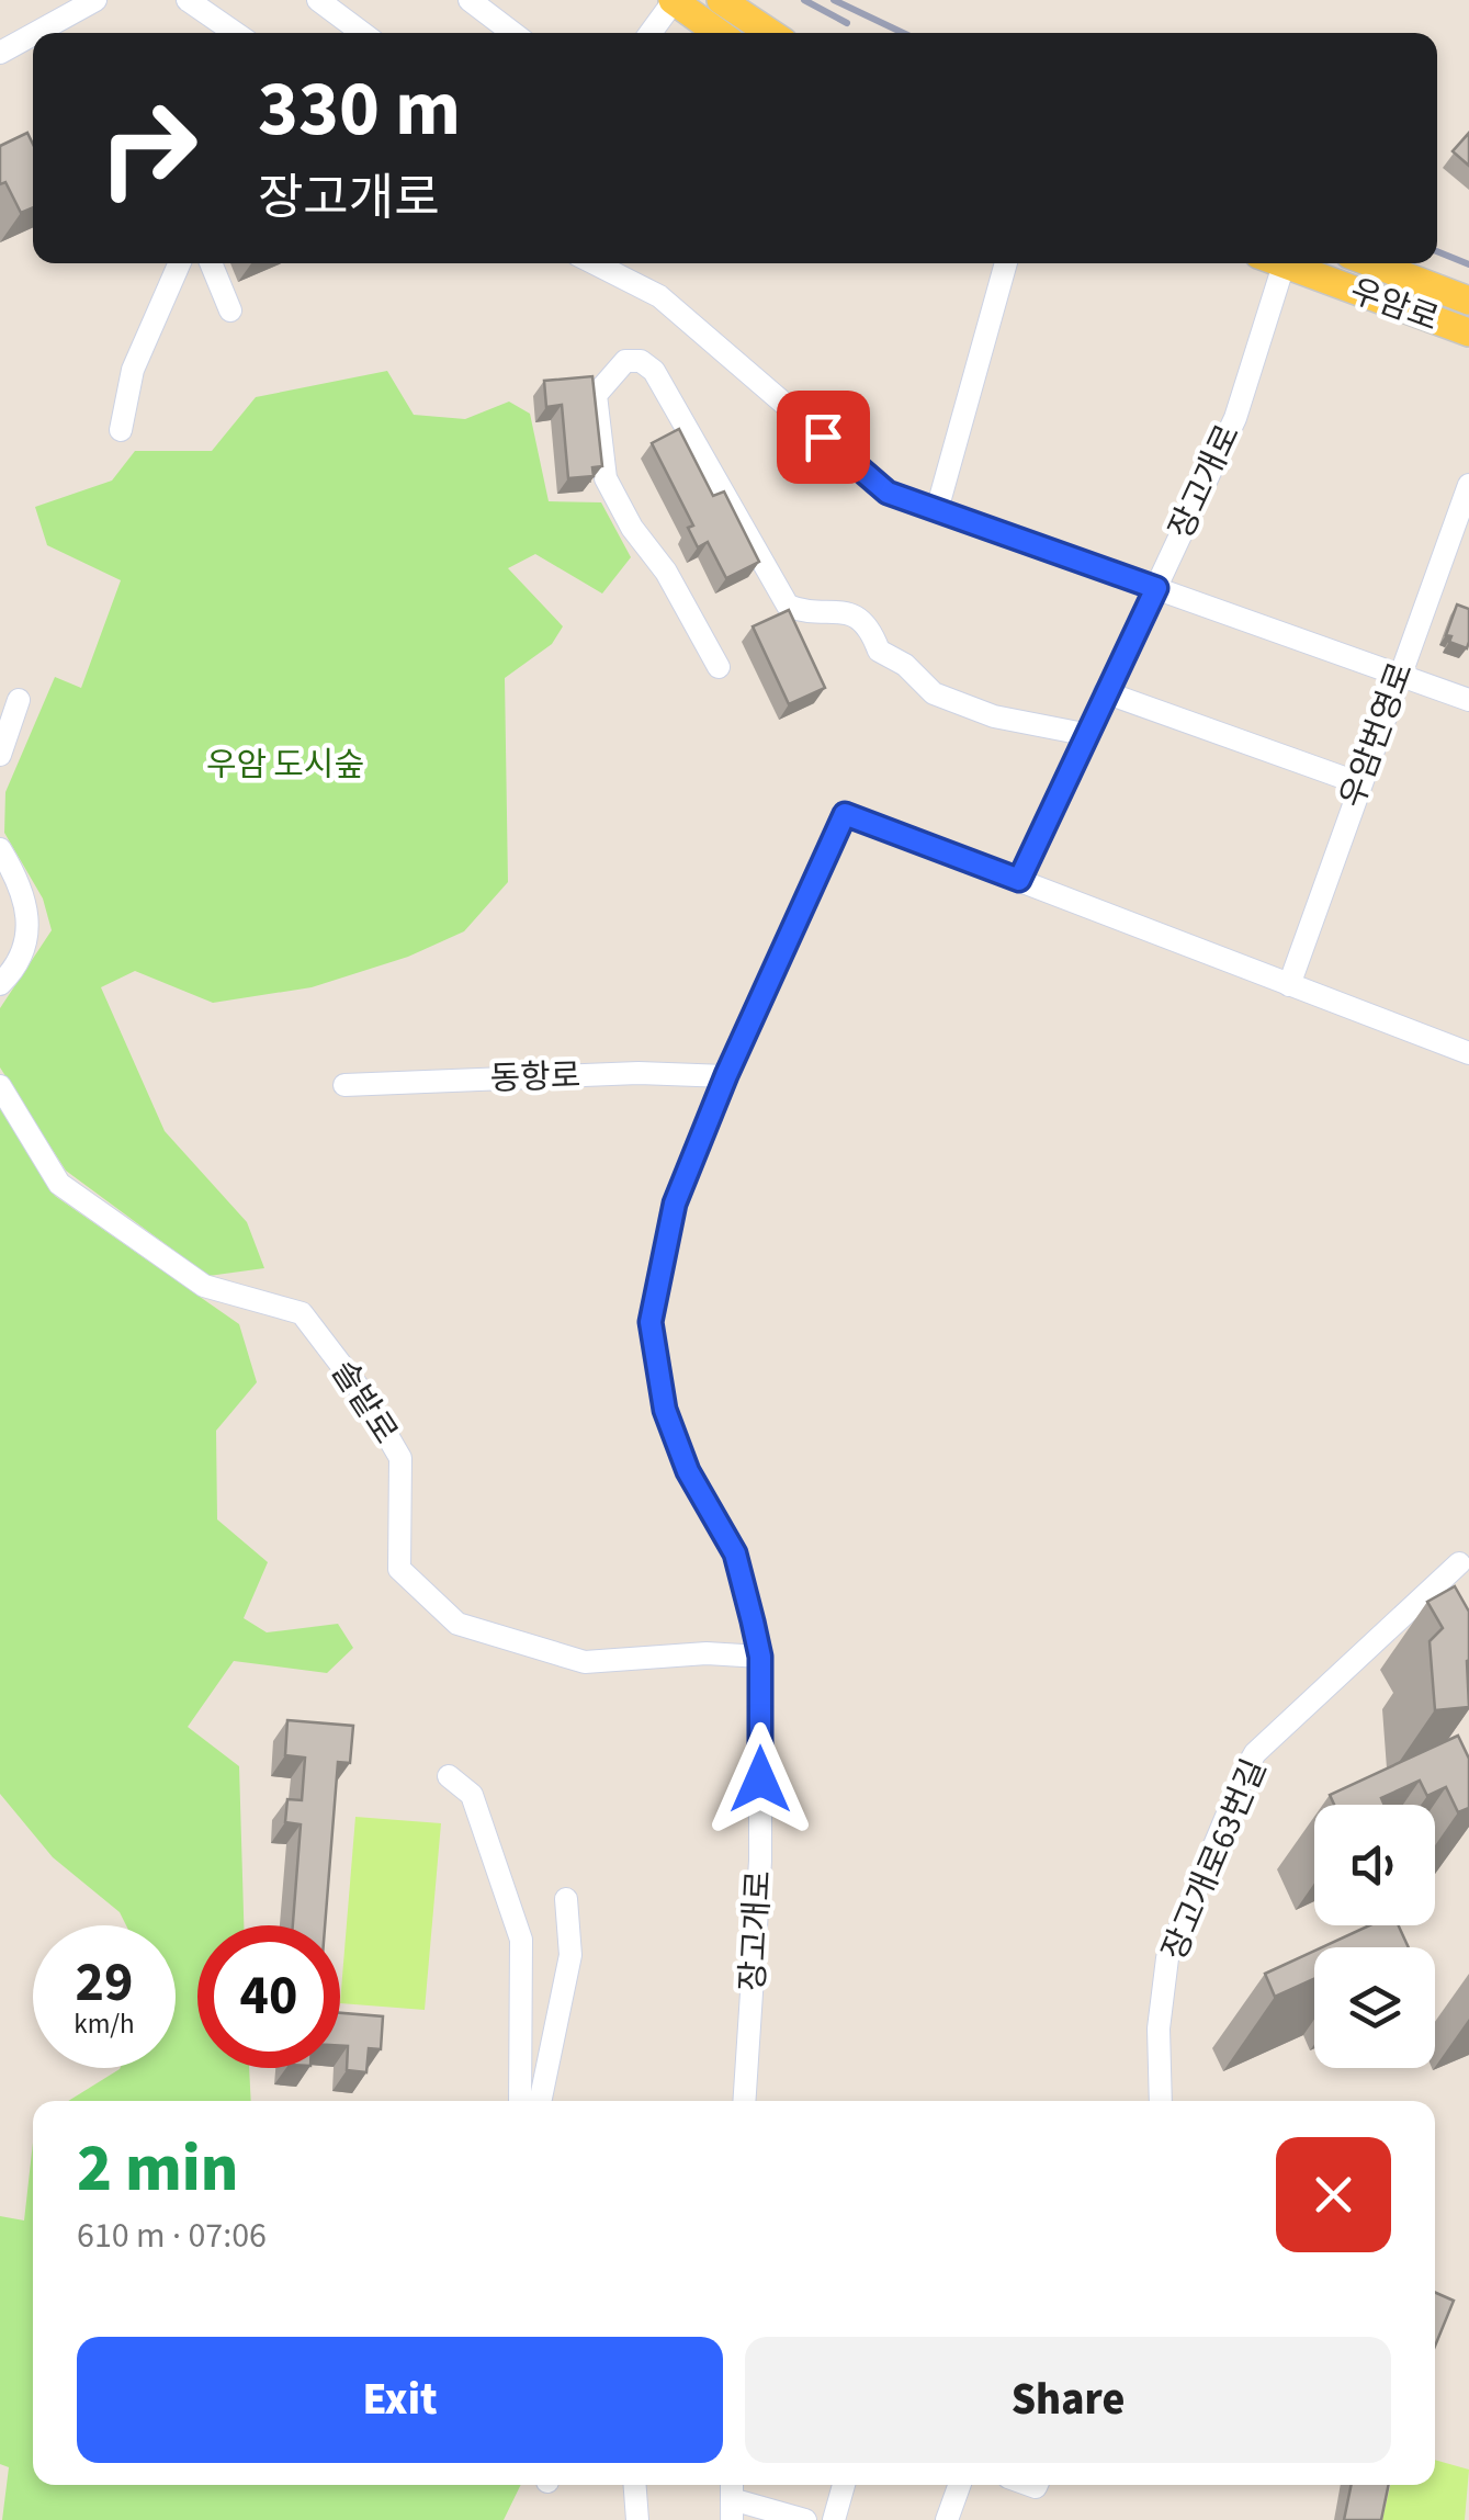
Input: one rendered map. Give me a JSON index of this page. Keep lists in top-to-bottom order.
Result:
{
  "streets": {
    "main road": ["우암로"],
    "street": [
      "장고개로",
      "우암번영로",
      "동항로",
      "솔밭로",
      "장고개로63번길"
    ]
  },
  "crossings": [
    ["장고개로", "우암번영로"],
    ["장고개로", "동항로"],
    ["장고개로", "솔밭로"]
  ],
  "parks": ["우암 도시숲"],
  "page": {
    "turn": ["330 m", "장고개로"],
    "speed": "29 km/h",
    "limit": "40",
    "heading": ["2 min", "610 m · 07:06"],
    "buttons": ["Exit", "Share"]
  }
}
